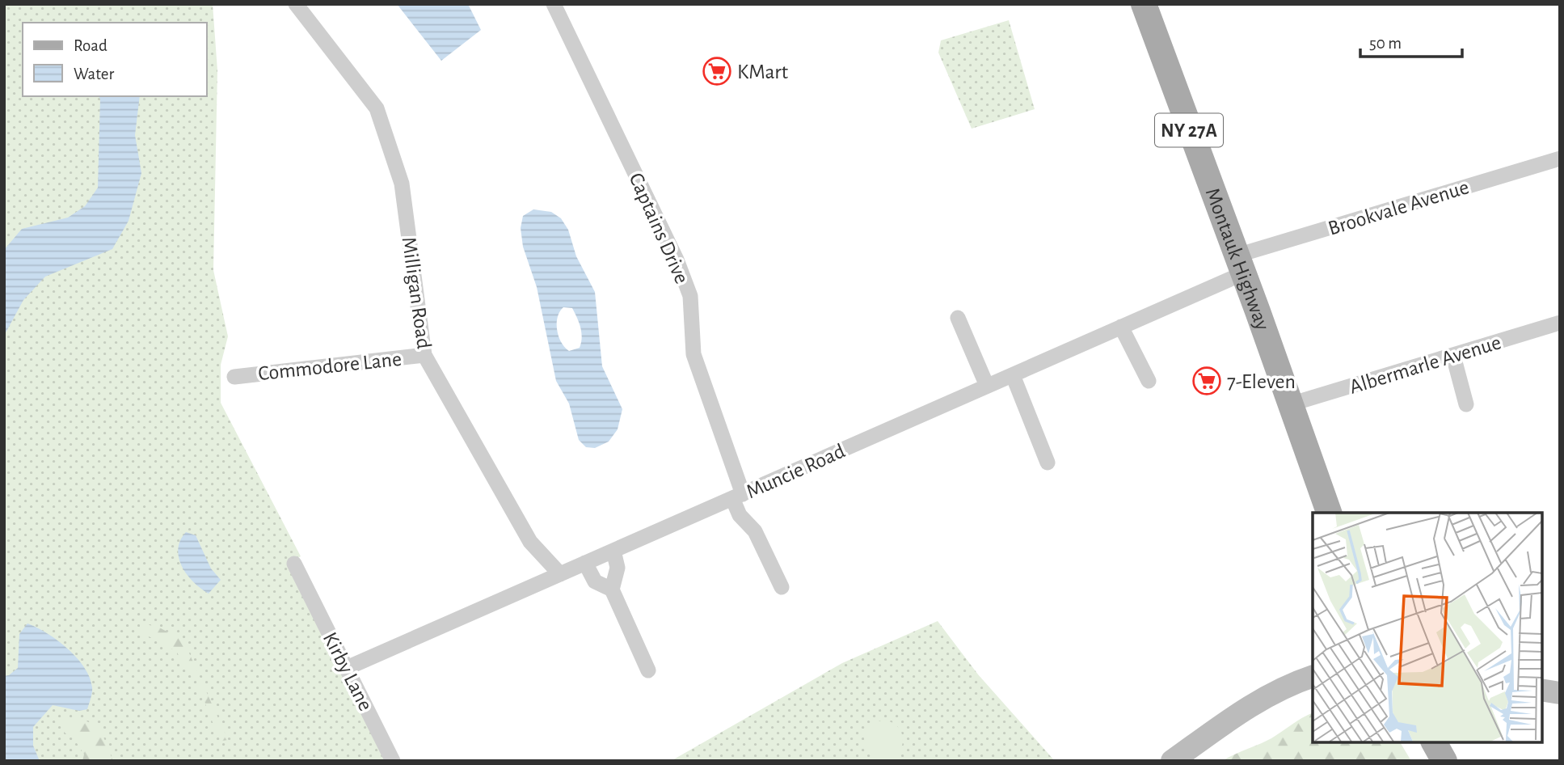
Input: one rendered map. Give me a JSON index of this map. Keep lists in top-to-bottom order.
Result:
{
  "streets": {
    "main road": ["NY 27A", "Montauk Highway"],
    "street": [
      "Brookvale Avenue",
      "Captains Drive",
      "Milligan Road",
      "Albermarle Avenue",
      "Commodore Lane",
      "Muncie Road",
      "Kirby Lane"
    ]
  },
  "crossings": [
    ["Brookvale Avenue", "Montauk Highway"],
    ["Brookvale Avenue", "Muncie Road"],
    ["Captains Drive", "Muncie Road"],
    ["Montauk Highway", "Albermarle Avenue"],
    ["Montauk Highway", "Muncie Road"],
    ["Milligan Road", "Commodore Lane"],
    ["Milligan Road", "Muncie Road"],
    ["Muncie Road", "Kirby Lane"]
  ],
  "places": {
    "supermarket": ["KMart", "7-Eleven"]
  },
  "legend": ["Road", "Water"],
  "scale_bar": "50 m"
}
